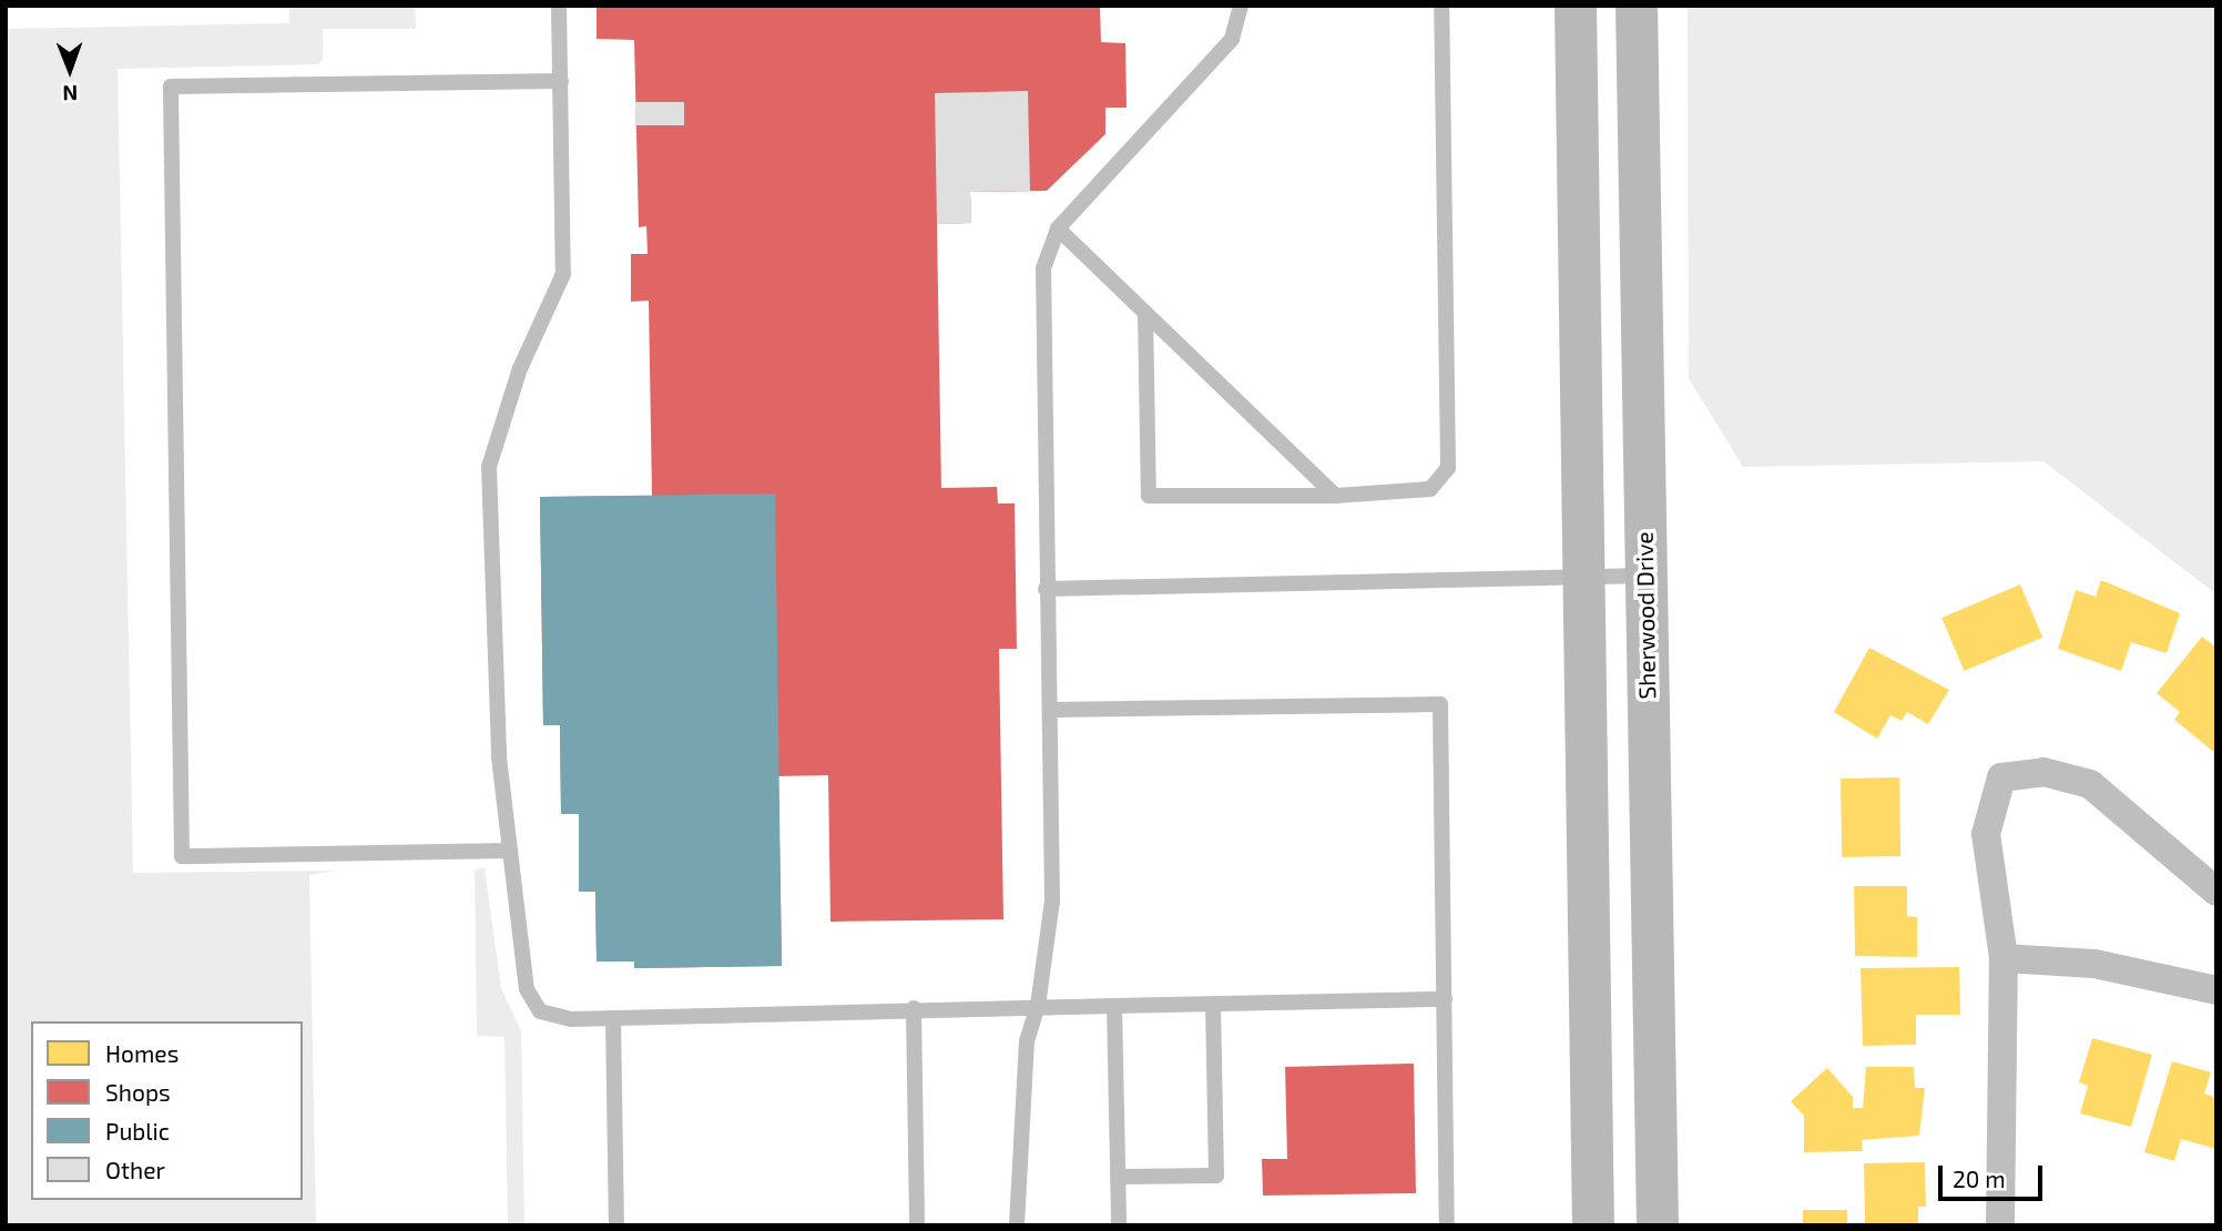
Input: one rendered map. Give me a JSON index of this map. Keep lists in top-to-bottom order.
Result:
{
  "streets": {
    "main road": ["Sherwood Drive"]
  },
  "legend": [
    "Homes",
    "Shops",
    "Public",
    "Other"
  ],
  "scale_bar": "20 m",
  "north": "bottom"
}
